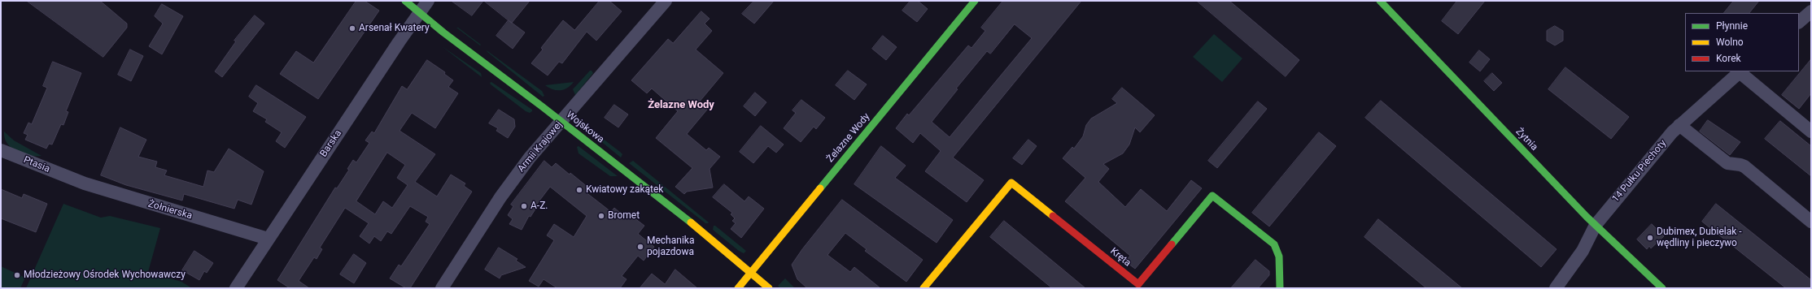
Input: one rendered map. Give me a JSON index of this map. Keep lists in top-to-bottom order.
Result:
{
  "streets": {
    "street": [
      "Wojskowa",
      "Żelazne Wody",
      "Żytnia",
      "Barska",
      "Armii Krajowej",
      "Ptasia",
      "14 Pułku Piechoty",
      "Żołnierska",
      "Kręta"
    ]
  },
  "crossings": [
    ["Wojskowa", "Żelazne Wody"],
    ["Wojskowa", "Barska"],
    ["Wojskowa", "Armii Krajowej"],
    ["Żytnia", "14 Pułku Piechoty"],
    ["Barska", "Żołnierska"],
    ["Ptasia", "Żołnierska"]
  ],
  "districts": ["Żelazne Wody"],
  "places": [
    "Arsenał Kwatery",
    "Kwiatowy zakątek",
    "A-Z.",
    "Bromet",
    "Dubimex, Dubielak - wędliny i pieczywo",
    "Mechanika pojazdowa",
    "Młodzieżowy Ośrodek Wychowawczy"
  ],
  "legend": ["Płynnie", "Wolno", "Korek"]
}
